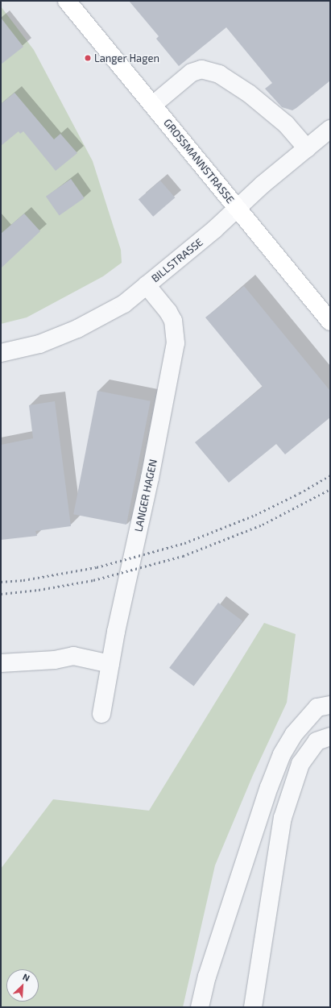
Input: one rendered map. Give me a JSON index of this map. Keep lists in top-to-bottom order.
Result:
{
  "streets": {
    "main road": ["GROSSMANNSTRASSE"],
    "street": ["BILLSTRASSE", "LANGER HAGEN"]
  },
  "crossings": [
    ["GROSSMANNSTRASSE", "BILLSTRASSE"],
    ["BILLSTRASSE", "LANGER HAGEN"]
  ],
  "places": ["Langer Hagen"],
  "north": "top right"
}
